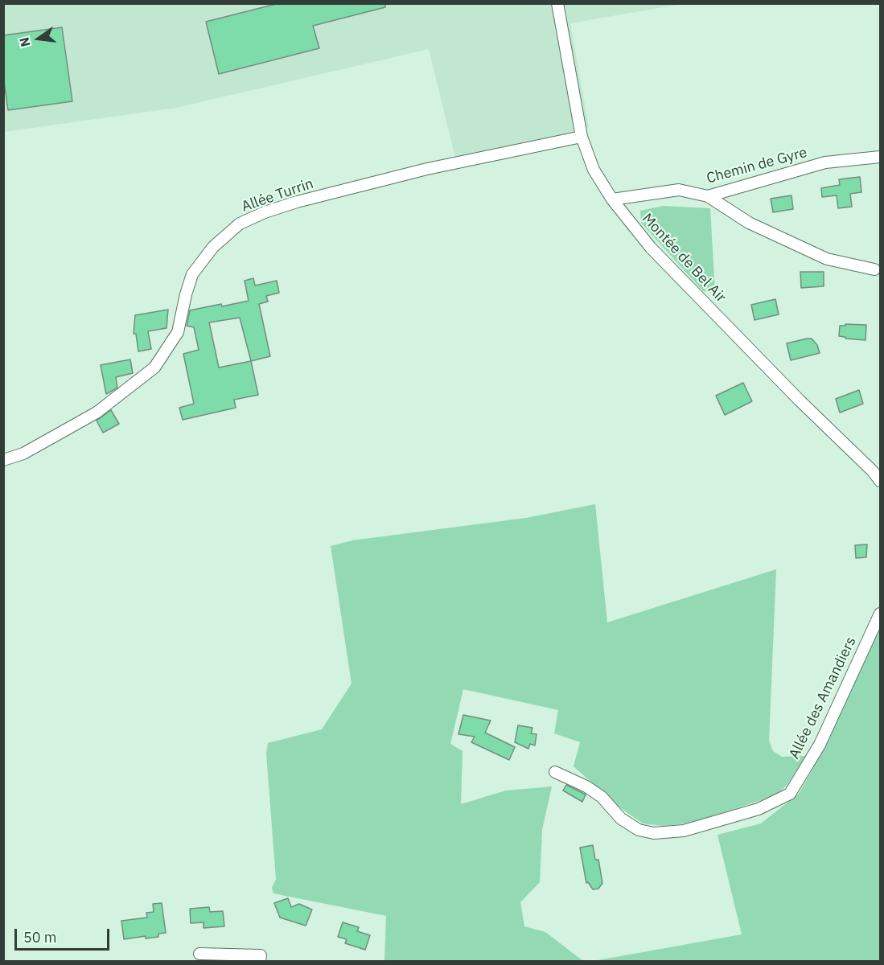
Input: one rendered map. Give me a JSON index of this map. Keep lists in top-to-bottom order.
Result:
{
  "streets": {
    "street": [
      "Chemin de Gyre",
      "Allée Turrin",
      "Montée de Bel Air",
      "Allée des Amandiers"
    ]
  },
  "crossings": [
    ["Chemin de Gyre", "Montée de Bel Air"],
    ["Allée Turrin", "Montée de Bel Air"]
  ],
  "scale_bar": "50 m",
  "north": "left"
}
